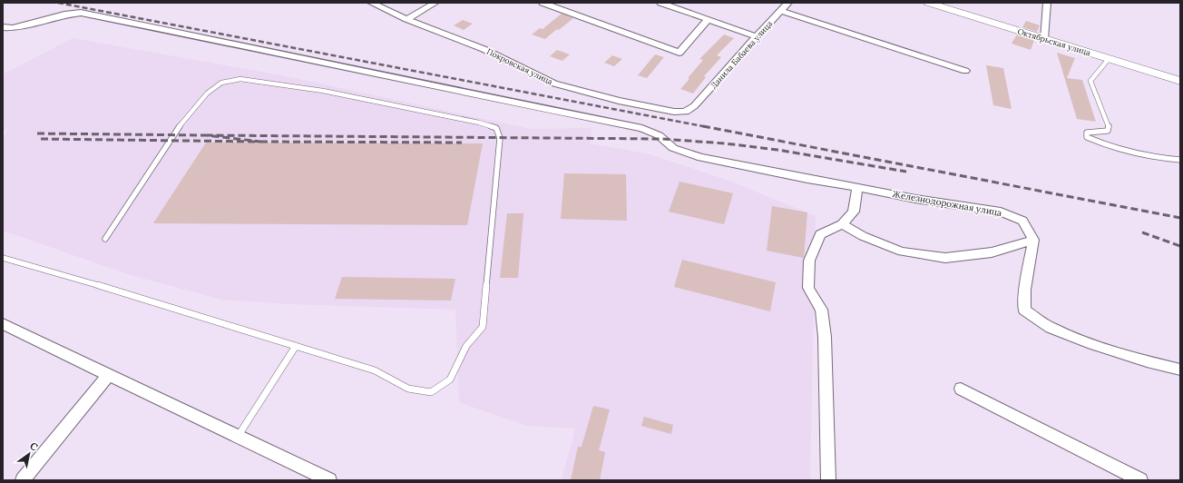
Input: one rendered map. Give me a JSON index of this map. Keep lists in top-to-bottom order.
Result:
{
  "streets": {
    "street": [
      "Октябрьская улица",
      "Данила Бабаева улица",
      "Покровская улица",
      "Железнодорожная улица"
    ]
  },
  "crossings": [
    ["Данила Бабаева улица", "Покровская улица"]
  ],
  "north": "top right"
}
